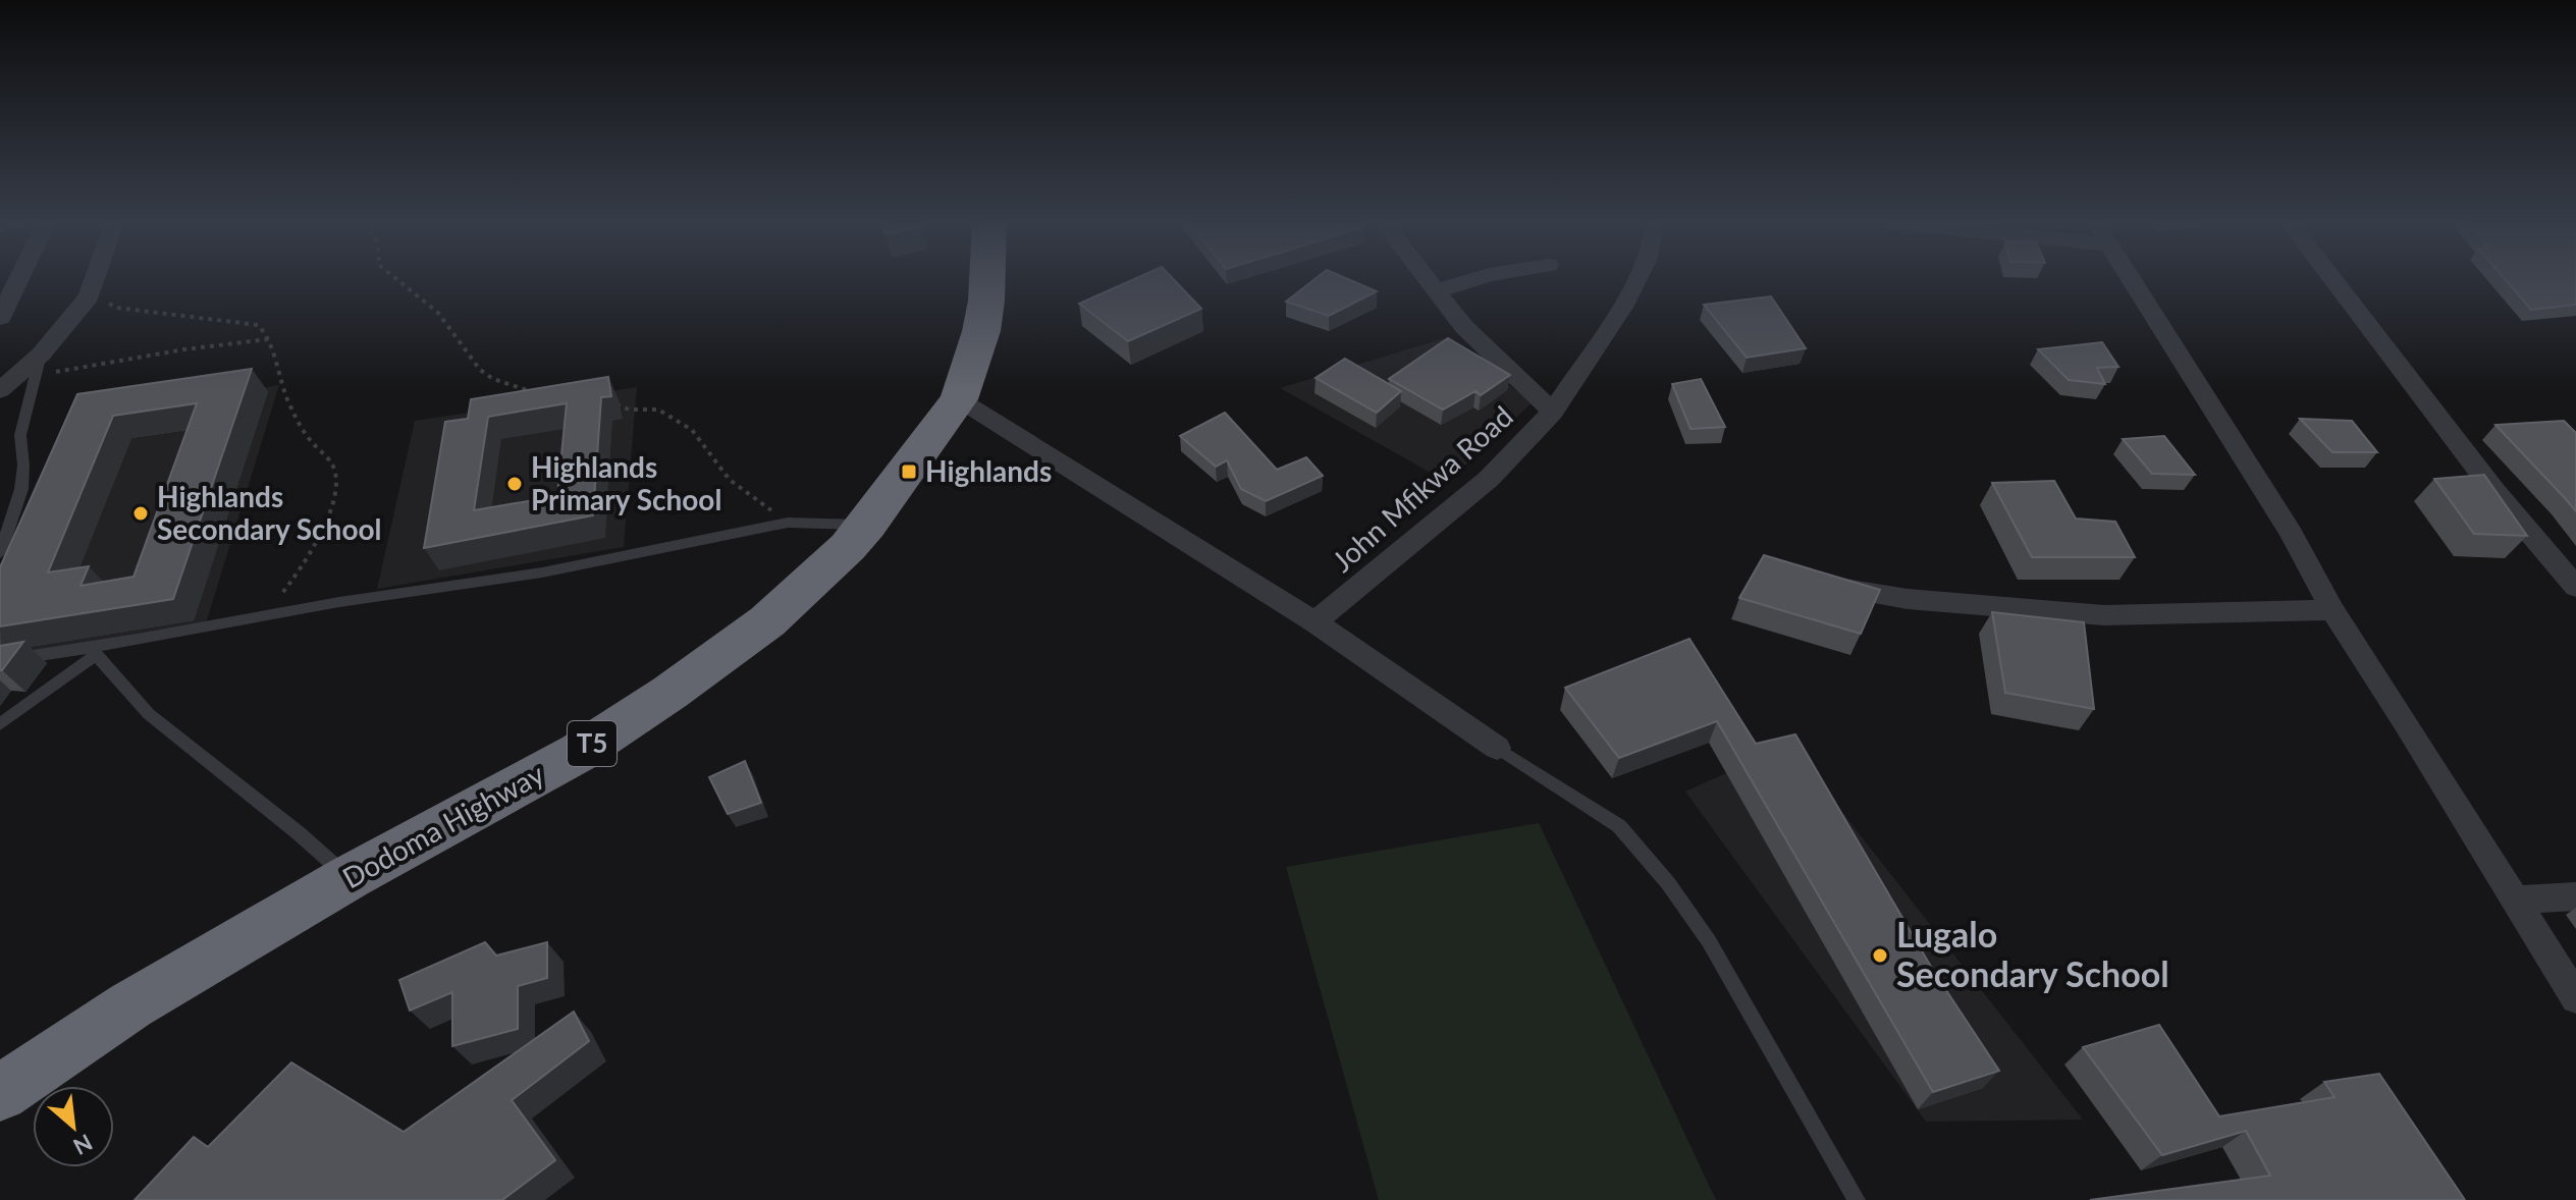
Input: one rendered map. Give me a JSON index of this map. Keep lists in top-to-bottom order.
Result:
{
  "streets": {
    "highway": ["T5", "Dodoma Highway"],
    "street": ["John Mfikwa Road"]
  },
  "places": {
    "transit": ["Highlands"],
    "other": ["Highlands Primary School", "Highlands Secondary School", "Lugalo Secondary School"]
  },
  "north": "bottom right"
}
